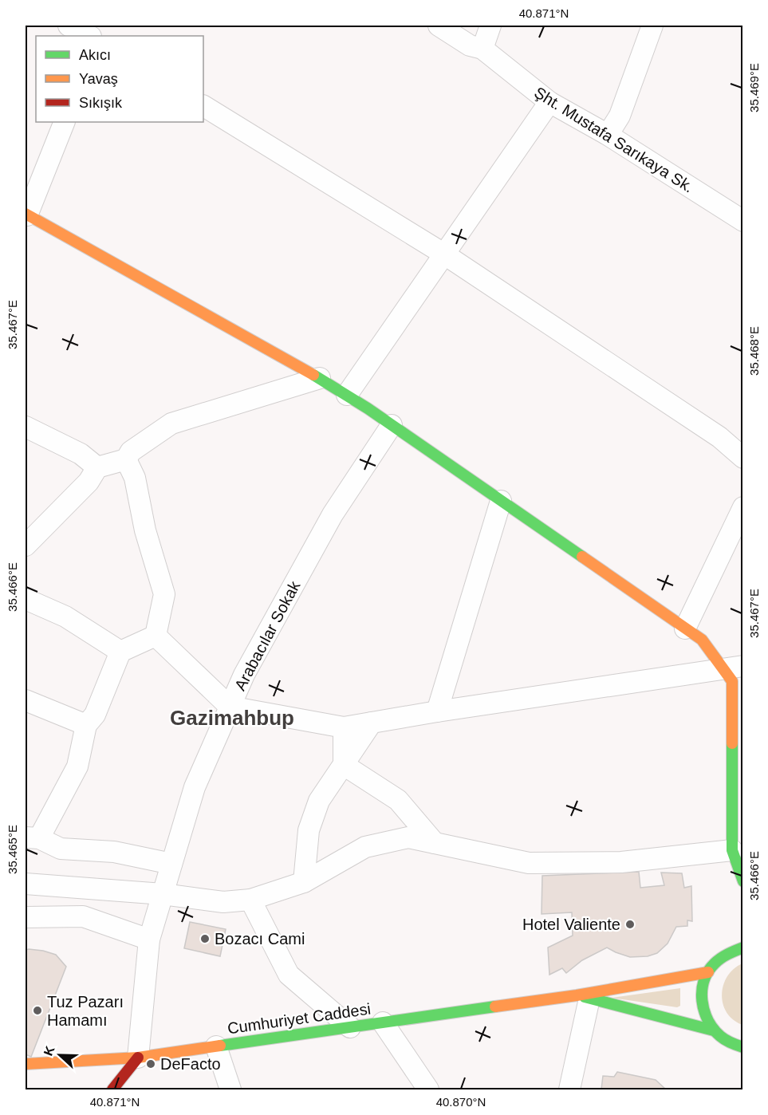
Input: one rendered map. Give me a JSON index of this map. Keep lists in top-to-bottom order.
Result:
{
  "streets": {
    "street": ["Şht. Mustafa Sarıkaya Sk.", "Arabacılar Sokak", "Cumhuriyet Caddesi"]
  },
  "crossings": [
    ["Arabacılar Sokak", "Cumhuriyet Caddesi"]
  ],
  "districts": ["Gazimahbup"],
  "places": [
    "Hotel Valiente",
    "Bozacı Cami",
    "Tuz Pazarı Hamamı",
    "DeFacto"
  ],
  "legend": ["Akıcı", "Yavaş", "Sıkışık"],
  "north": "left",
  "coordinates": [
    "40.871°N",
    "35.469°E",
    "35.467°E",
    "35.468°E",
    "35.466°E",
    "35.465°E",
    "40.870°N"
  ]
}
